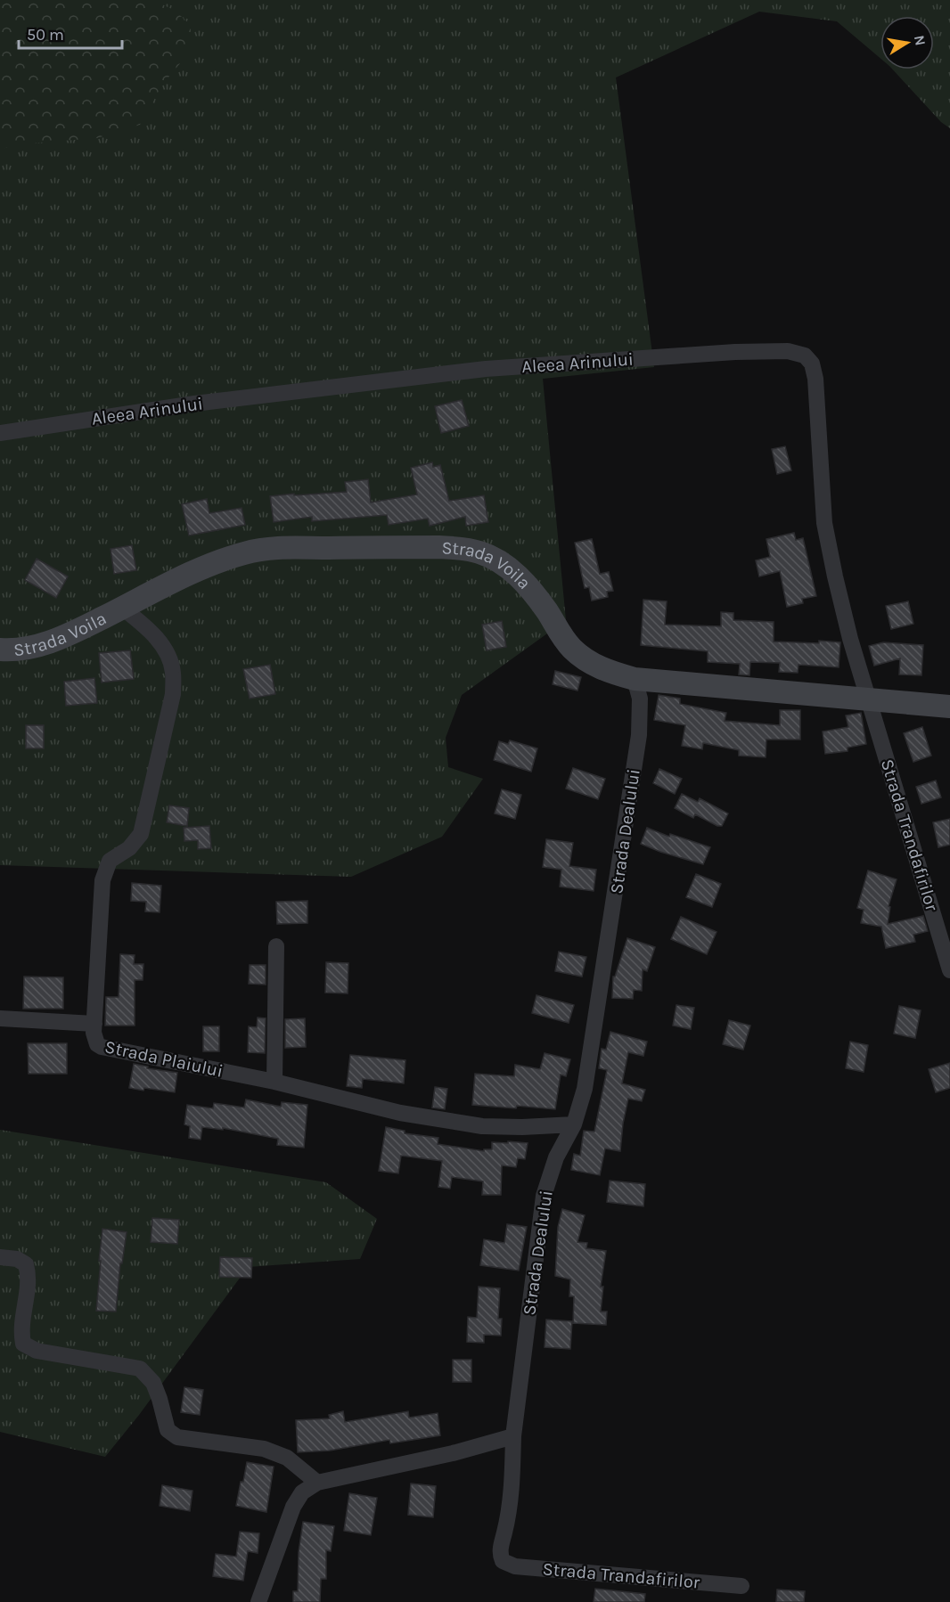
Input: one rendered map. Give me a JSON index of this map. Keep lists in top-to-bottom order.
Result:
{
  "streets": {
    "main road": ["Strada Voila"],
    "street": [
      "Aleea Arinului",
      "Strada Dealului",
      "Strada Trandafirilor",
      "Strada Plaiului"
    ]
  },
  "crossings": [
    ["Aleea Arinului", "Strada Voila"],
    ["Aleea Arinului", "Strada Trandafirilor"],
    ["Strada Voila", "Strada Dealului"],
    ["Strada Voila", "Strada Trandafirilor"],
    ["Strada Voila", "Strada Plaiului"],
    ["Strada Dealului", "Strada Trandafirilor"],
    ["Strada Dealului", "Strada Plaiului"]
  ],
  "scale_bar": "50 m",
  "north": "right"
}
